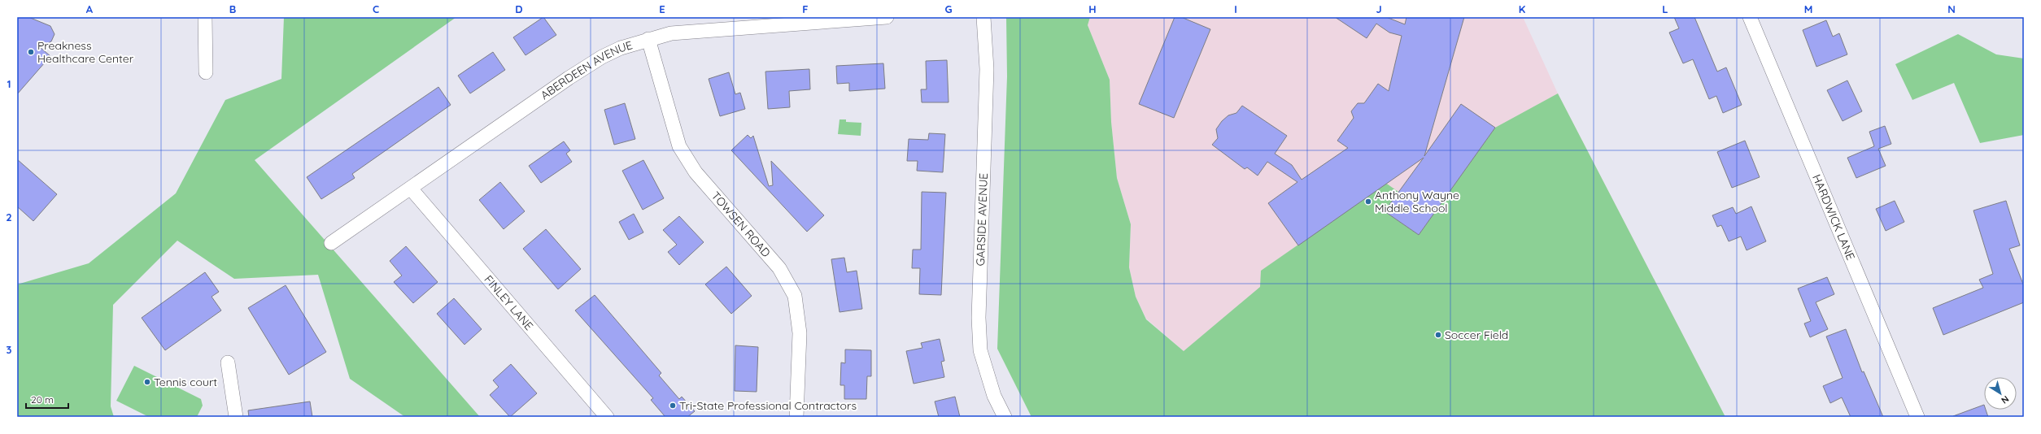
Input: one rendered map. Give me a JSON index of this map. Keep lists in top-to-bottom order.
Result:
{
  "streets": {
    "street": [
      "ABERDEEN AVENUE",
      "HARDWICK LANE",
      "GARSIDE AVENUE",
      "TOWSEN ROAD",
      "FINLEY LANE"
    ]
  },
  "crossings": [
    ["ABERDEEN AVENUE", "TOWSEN ROAD"],
    ["ABERDEEN AVENUE", "FINLEY LANE"]
  ],
  "places": [
    "Preakness Healthcare Center",
    "Anthony Wayne Middle School",
    "Soccer Field",
    "Tennis court",
    "Tri-State Professional Contractors"
  ],
  "scale_bar": "20 m",
  "north": "bottom right",
  "grid": {
    "columns": [
      "A",
      "B",
      "C",
      "D",
      "E",
      "F",
      "G",
      "H",
      "I",
      "J",
      "K",
      "L",
      "M",
      "N"
    ],
    "rows": ["1", "2", "3"]
  }
}
